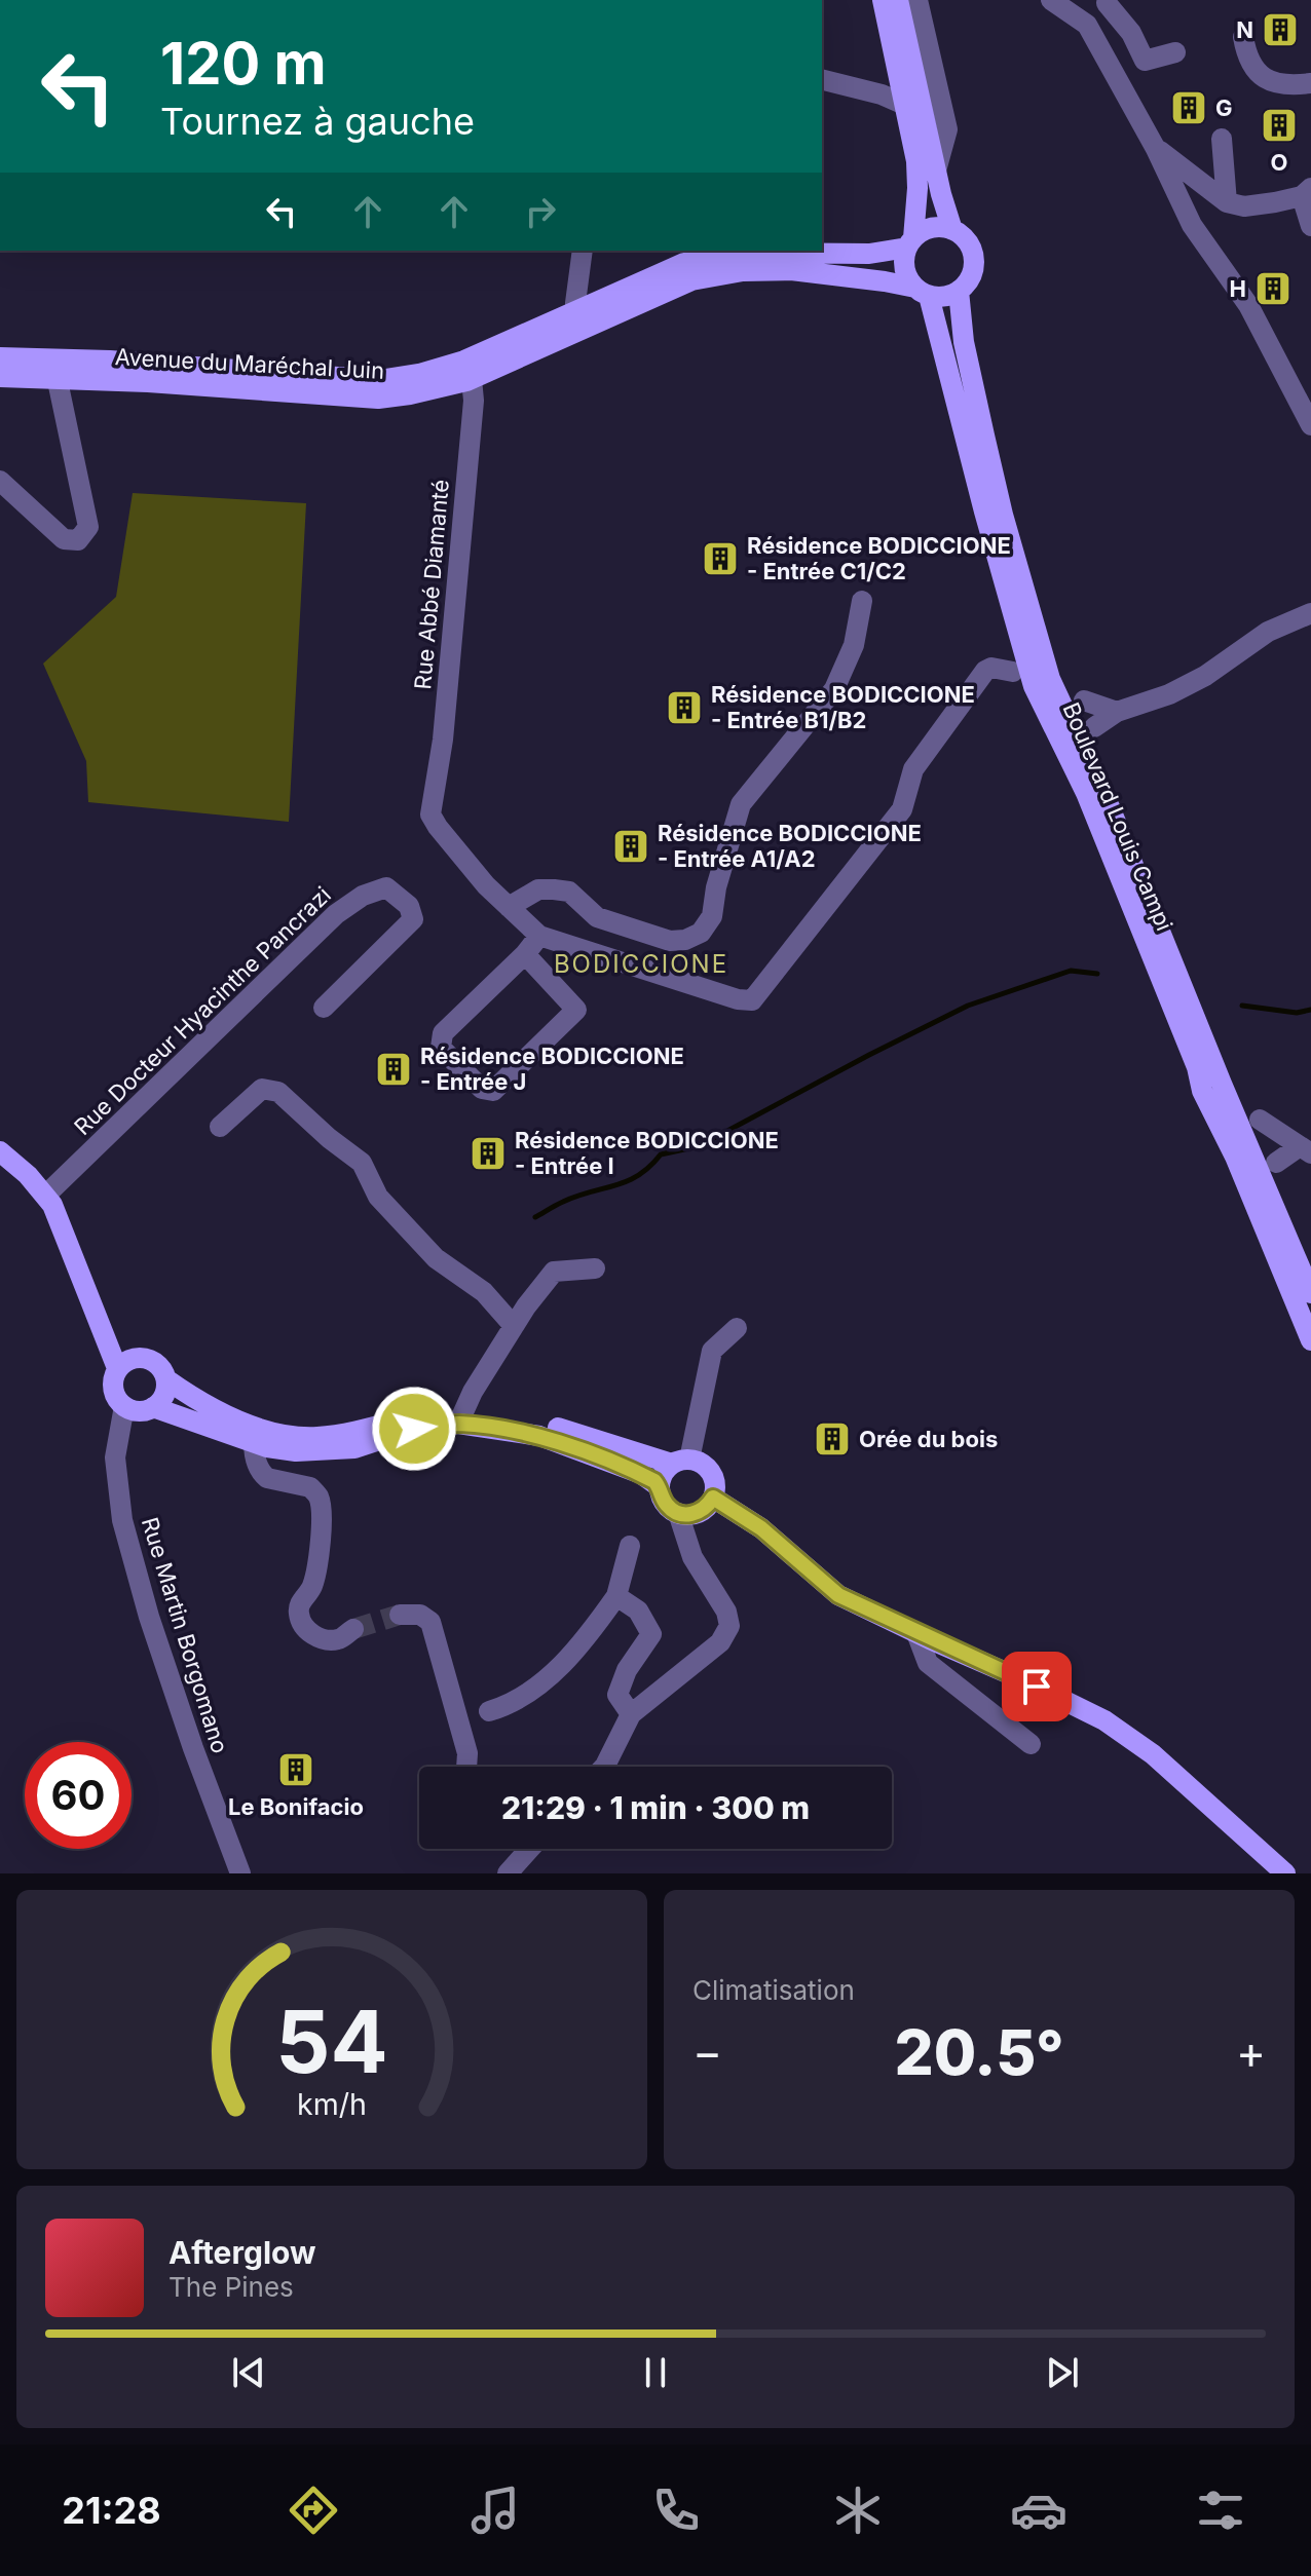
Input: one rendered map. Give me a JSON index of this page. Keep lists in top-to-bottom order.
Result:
{
  "streets": {
    "main road": ["Avenue du Maréchal Juin", "Boulevard Louis Campi"],
    "street": ["Rue Abbé Diamanté", "Rue Docteur Hyacinthe Pancrazi", "Rue Martin Borgomano"]
  },
  "crossings": [
    ["Avenue du Maréchal Juin", "Rue Abbé Diamanté"],
    ["Avenue du Maréchal Juin", "Boulevard Louis Campi"]
  ],
  "districts": ["BODICCIONE"],
  "places": {
    "building": [
      "N",
      "G",
      "O",
      "H",
      "Résidence BODICCIONE - Entrée C1/C2",
      "Résidence BODICCIONE - Entrée B1/B2",
      "Résidence BODICCIONE - Entrée A1/A2",
      "Résidence BODICCIONE - Entrée J",
      "Résidence BODICCIONE - Entrée I",
      "Orée du bois",
      "Le Bonifacio"
    ]
  },
  "page": {
    "turn": ["120 m", "Tournez à gauche"],
    "limit": "60",
    "trip": "21:29 · 1 min · 300 m",
    "tile": "Climatisation",
    "heat": ["−", "20.5°", "+"],
    "song": ["Afterglow", "The Pines"],
    "tabs": "21:28",
    "gauge": ["54", "km/h"]
  }
}
